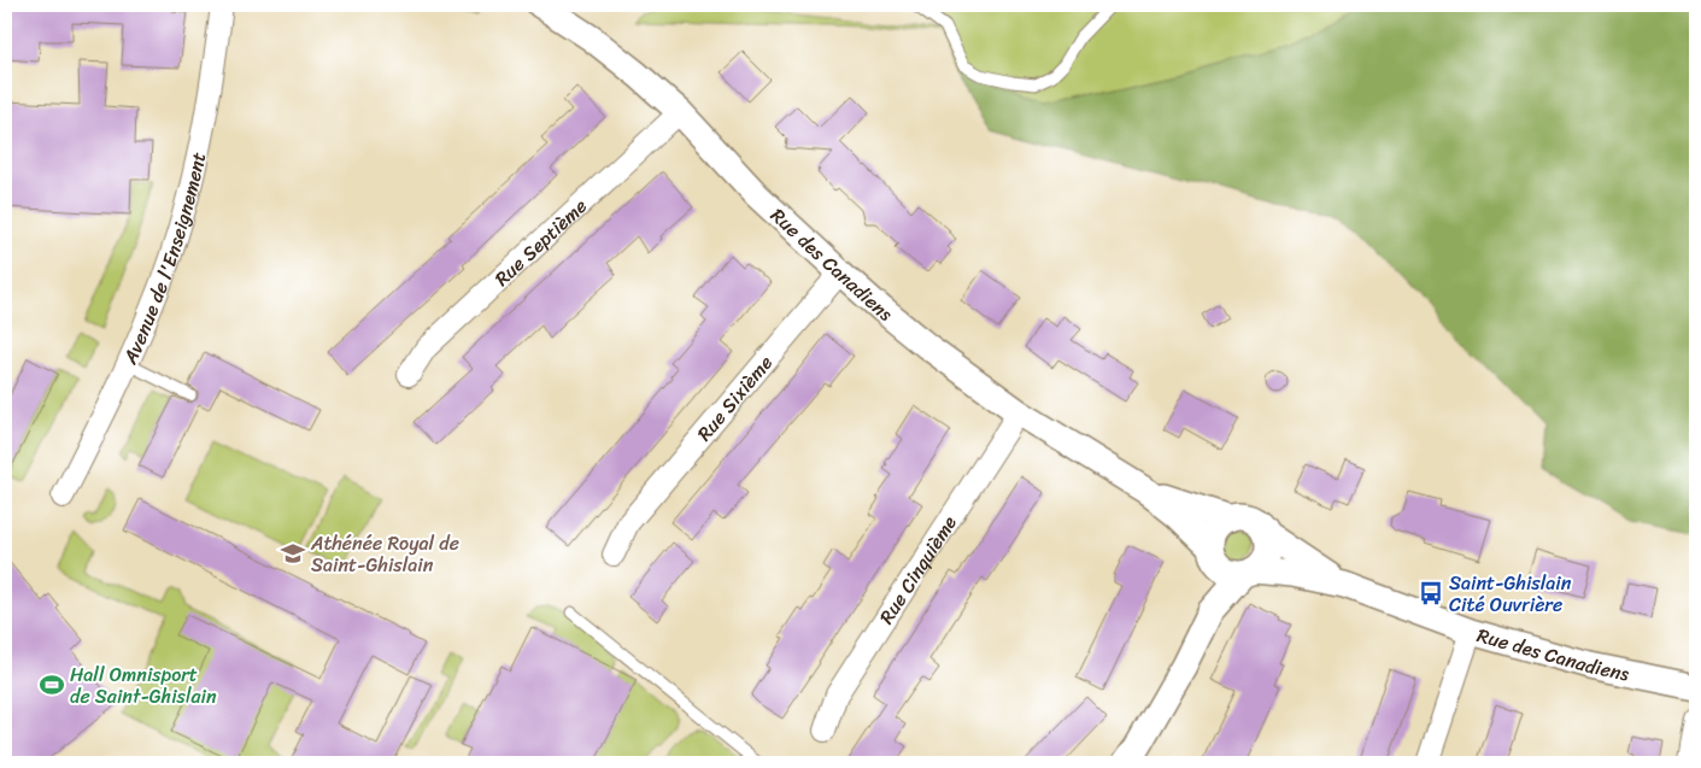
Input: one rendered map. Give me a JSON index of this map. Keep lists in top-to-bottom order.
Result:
{
  "streets": {
    "street": [
      "Rue Septième",
      "Avenue de l'Enseignement",
      "Rue des Canadiens",
      "Rue Sixième",
      "Rue Cinquième"
    ]
  },
  "crossings": [
    ["Rue Septième", "Rue des Canadiens"],
    ["Rue des Canadiens", "Rue Sixième"],
    ["Rue des Canadiens", "Rue Cinquième"]
  ],
  "places": {
    "school or university": ["Athénée Royal de Saint-Ghislain"],
    "bus stop": ["Saint-Ghislain Cité Ouvrière"],
    "sports": ["Hall Omnisport de Saint-Ghislain"]
  }
}
